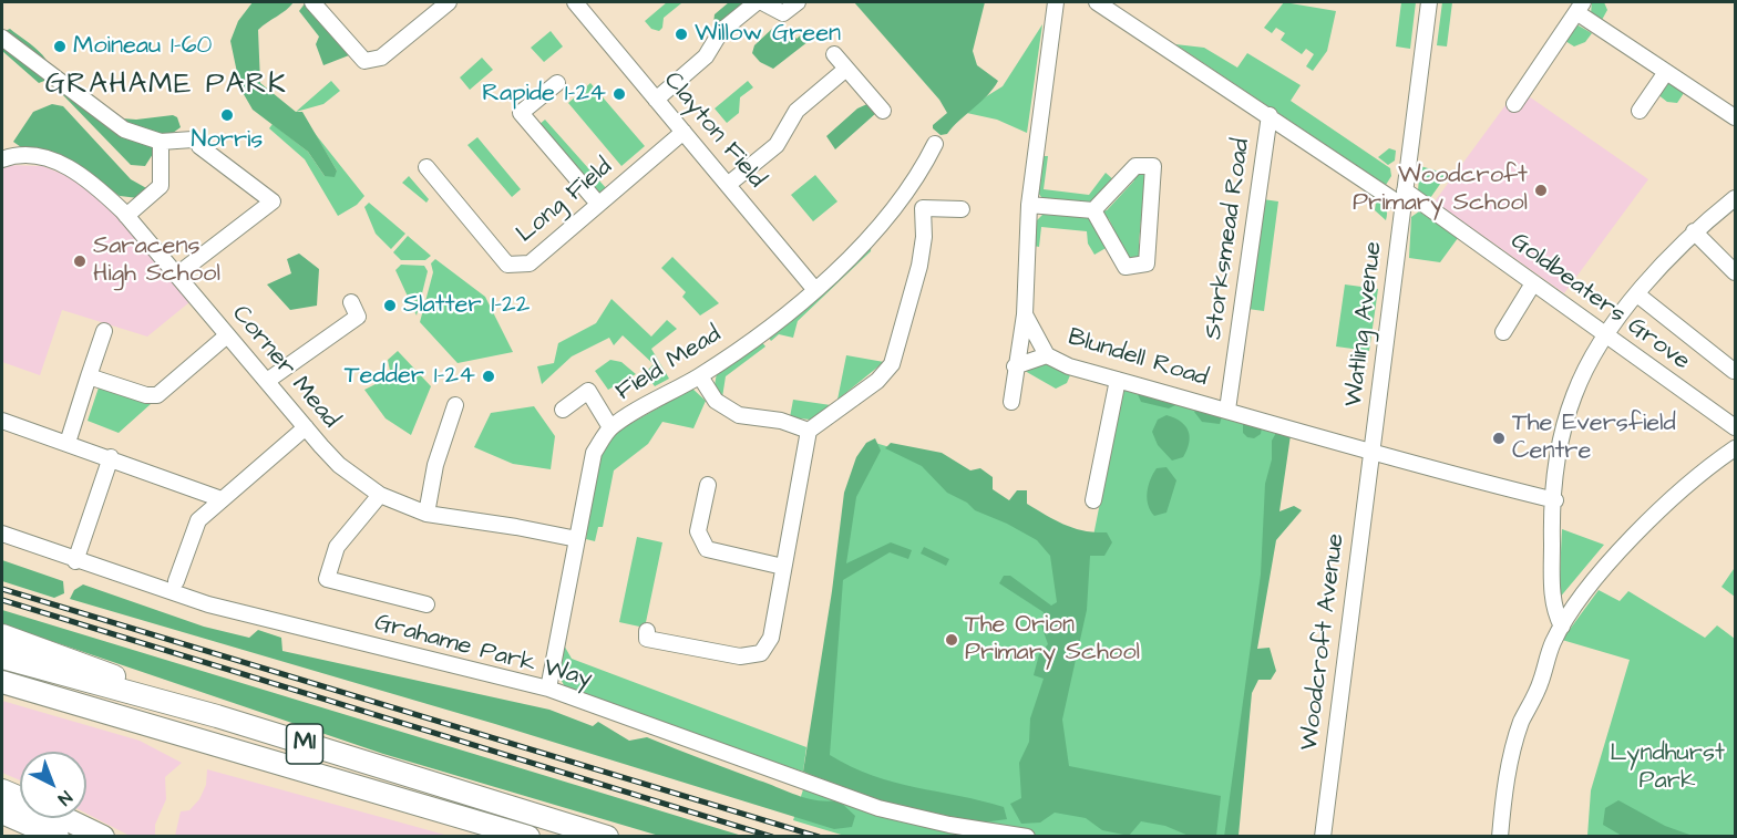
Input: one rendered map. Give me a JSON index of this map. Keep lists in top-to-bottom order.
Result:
{
  "streets": {
    "highway": ["M1"],
    "street": [
      "Clayton Field",
      "Long Field",
      "Storksmead Road",
      "Goldbeaters Grove",
      "Watling Avenue",
      "Blundell Road",
      "Field Mead",
      "Corner Mead",
      "Woodcroft Avenue",
      "Grahame Park Way"
    ]
  },
  "crossings": [
    ["Clayton Field", "Long Field"],
    ["Clayton Field", "Field Mead"],
    ["Storksmead Road", "Goldbeaters Grove"],
    ["Storksmead Road", "Blundell Road"],
    ["Goldbeaters Grove", "Watling Avenue"],
    ["Watling Avenue", "Blundell Road"],
    ["Watling Avenue", "Woodcroft Avenue"],
    ["Blundell Road", "Woodcroft Avenue"],
    ["Field Mead", "Corner Mead"],
    ["Field Mead", "Grahame Park Way"]
  ],
  "districts": ["GRAHAME PARK"],
  "parks": ["Lyndhurst Park"],
  "places": [
    "Willow Green",
    "Moineau 1-60",
    "Rapide 1-24",
    "Norris",
    "Woodcroft Primary School",
    "Saracens High School",
    "Slatter 1-22",
    "Tedder 1-24",
    "The Eversfield Centre",
    "The Orion Primary School"
  ],
  "north": "bottom right"
}
